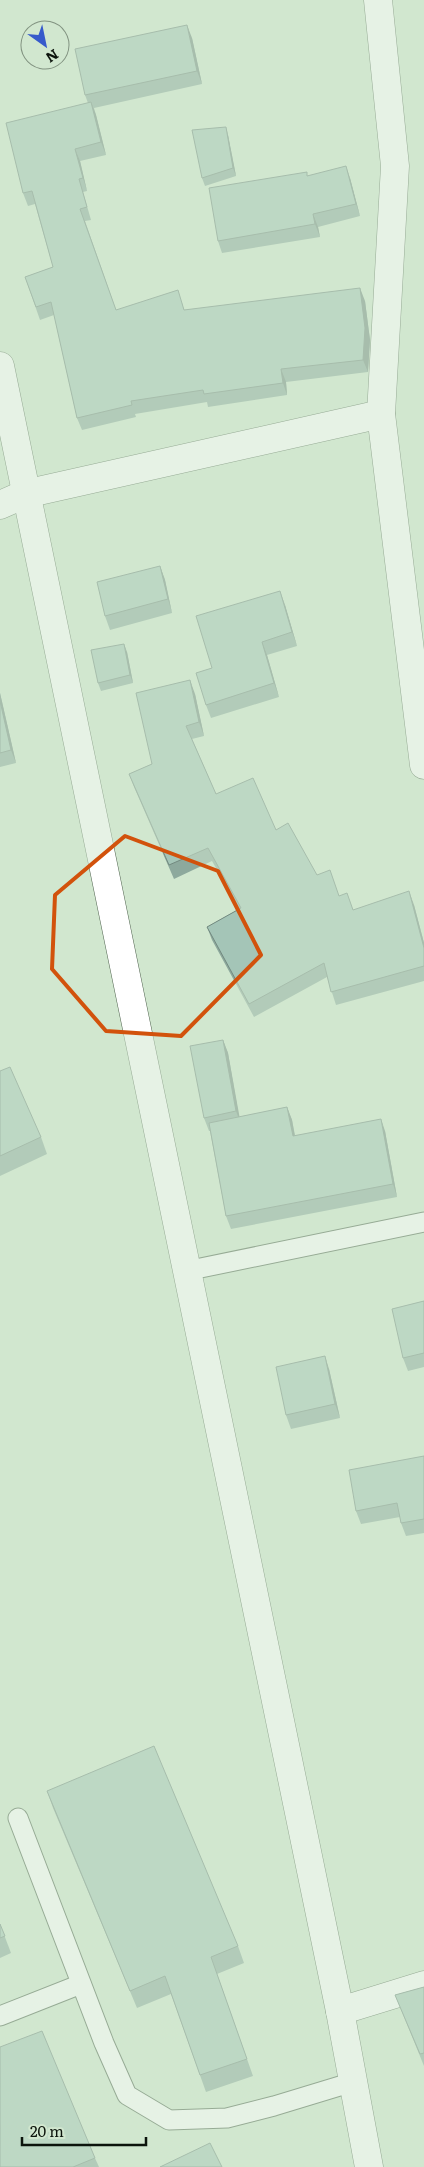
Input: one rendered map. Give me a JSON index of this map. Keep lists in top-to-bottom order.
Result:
{
  "scale_bar": "20 m",
  "north": "bottom right"
}
